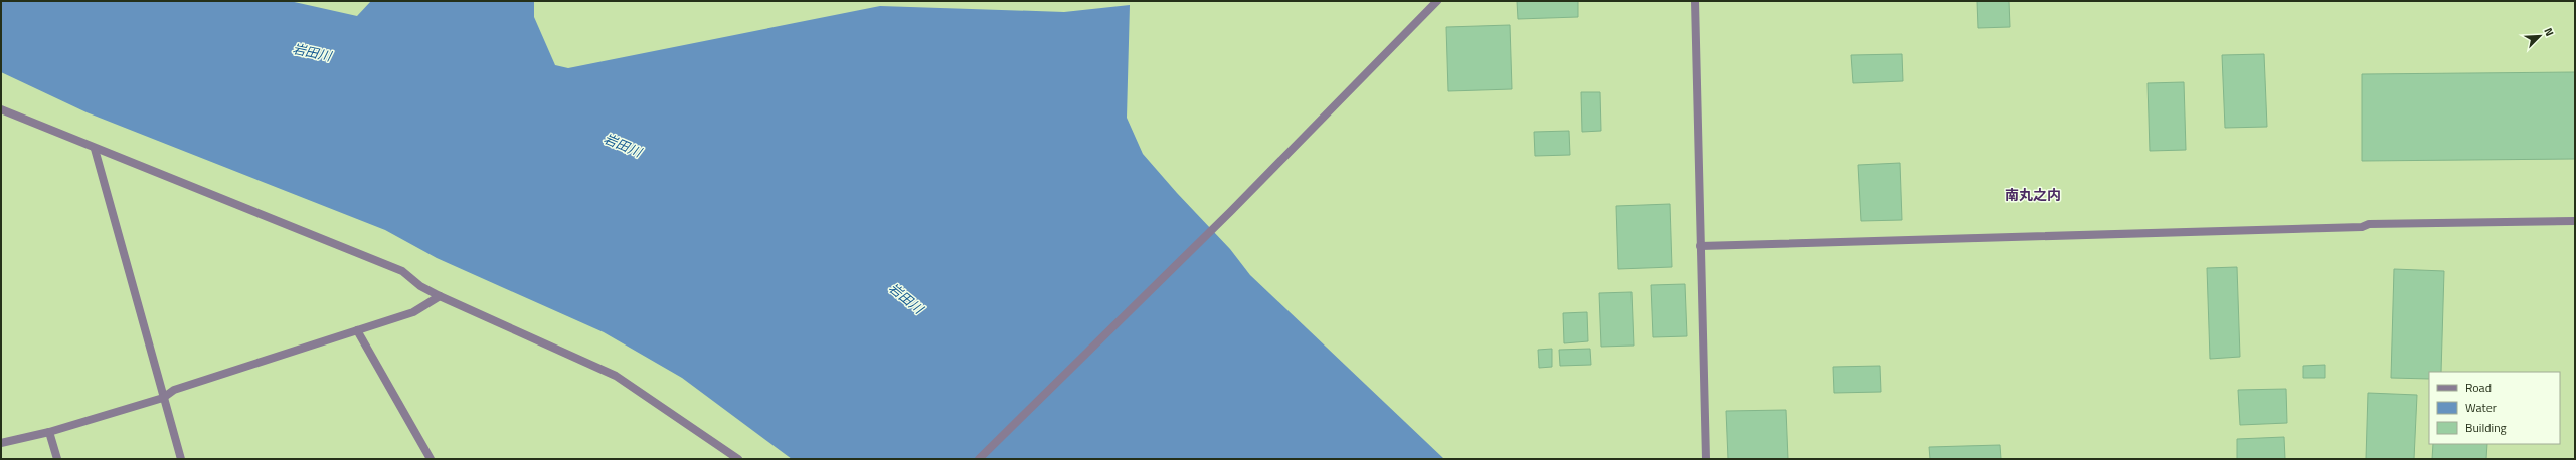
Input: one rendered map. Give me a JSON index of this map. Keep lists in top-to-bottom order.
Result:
{
  "districts": ["南丸之内"],
  "water": ["岩田川"],
  "legend": ["Road", "Water", "Building"],
  "north": "top right"
}
